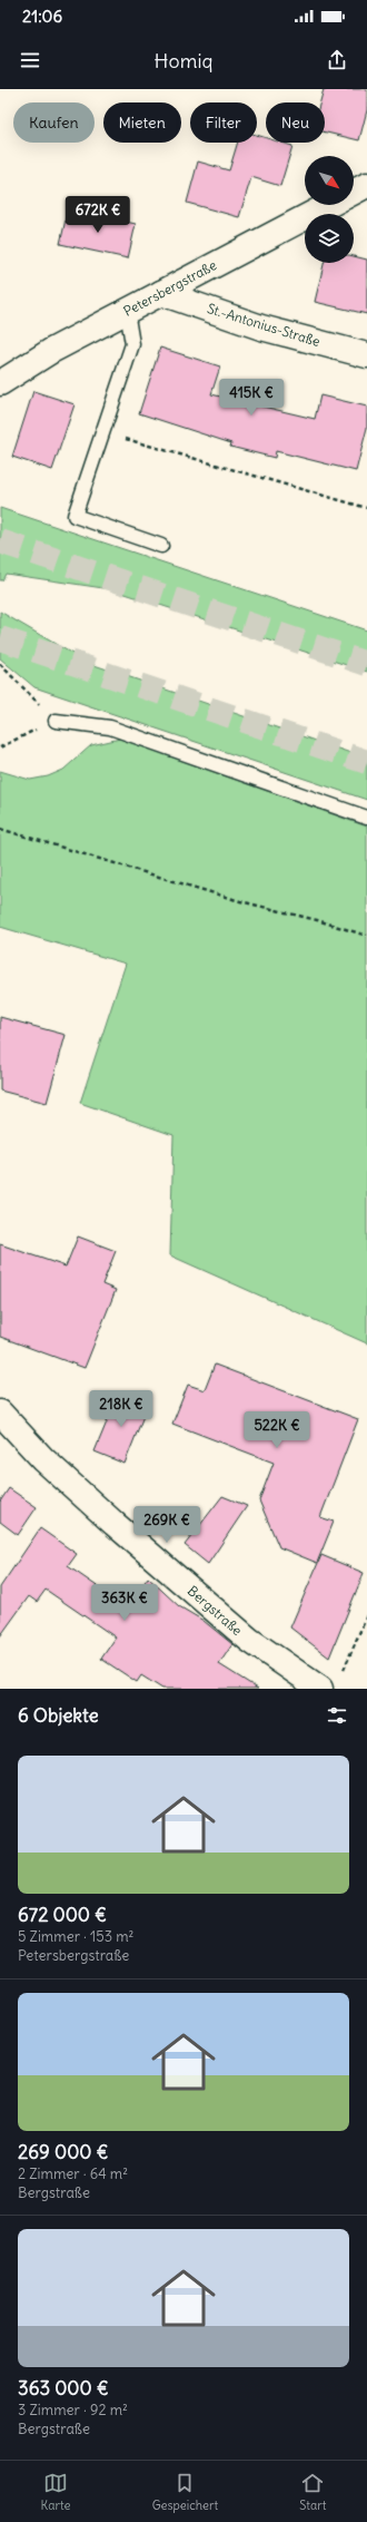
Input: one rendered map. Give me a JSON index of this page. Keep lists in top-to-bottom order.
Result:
{
  "streets": {
    "street": ["Petersbergstraße", "St.-Antonius-Straße", "Bergstraße"]
  },
  "crossings": [
    ["Petersbergstraße", "St.-Antonius-Straße"]
  ],
  "north": "bottom right",
  "page": {
    "status": "21:06",
    "header": "Homiq",
    "chip": [
      "Kaufen",
      "Mieten",
      "Filter",
      "Neu"
    ],
    "price": [
      "672K €",
      "415K €",
      "218K €",
      "522K €",
      "269K €",
      "363K €"
    ],
    "heading": "6 Objekte",
    "list": [
      {
        "name": "672 000 €",
        "note": "5 Zimmer · 153 m² · Petersbergstraße"
      },
      {
        "name": "269 000 €",
        "note": "2 Zimmer · 64 m² · Bergstraße"
      },
      {
        "name": "363 000 €",
        "note": "3 Zimmer · 92 m² · Bergstraße"
      }
    ],
    "tabs": ["Karte", "Gespeichert", "Start"]
  }
}
